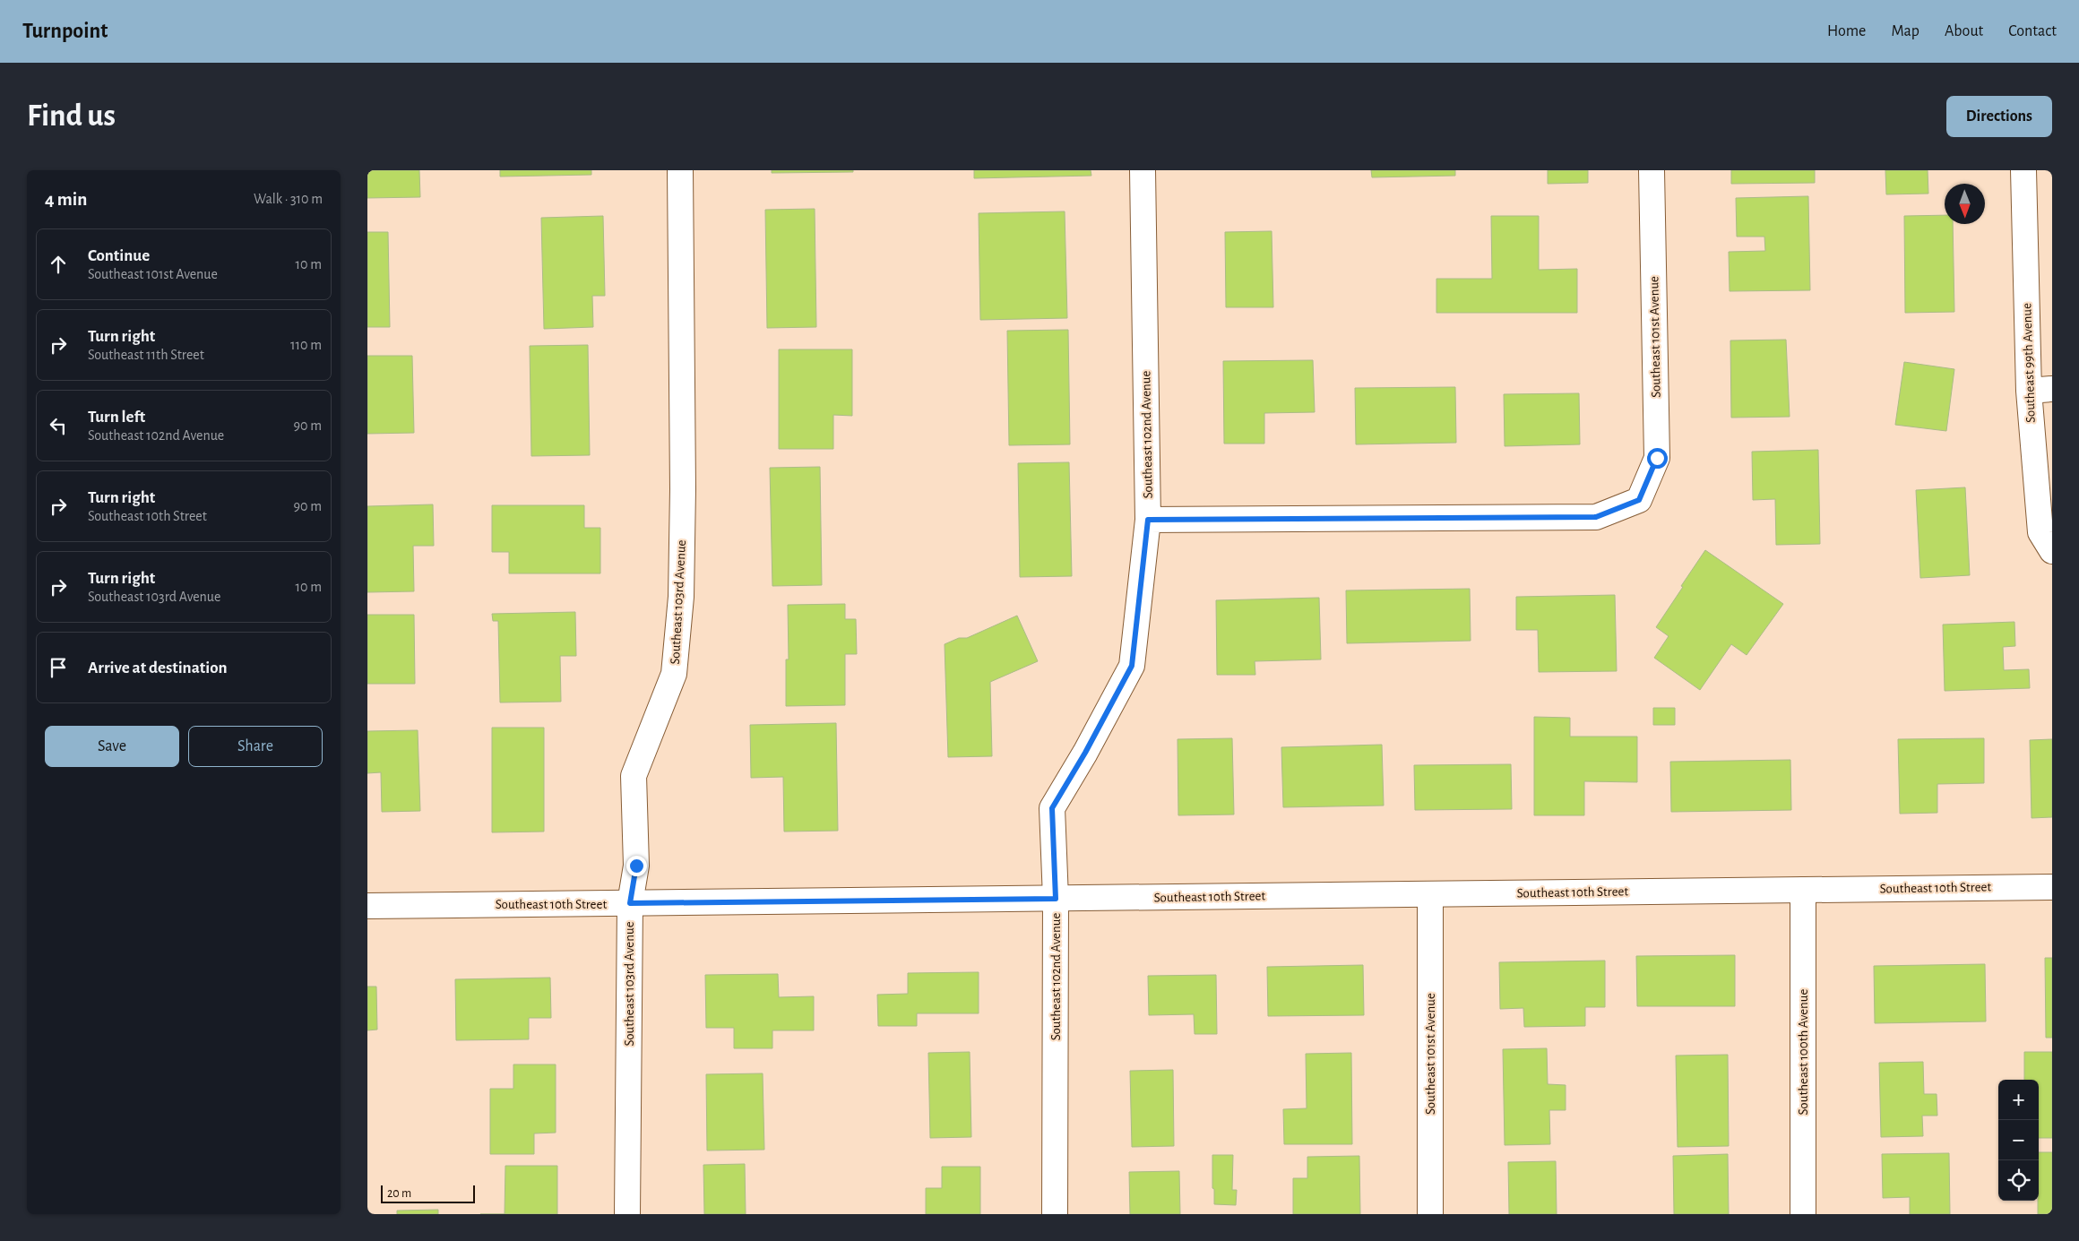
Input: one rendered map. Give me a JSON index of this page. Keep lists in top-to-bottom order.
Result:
{
  "streets": {
    "street": [
      "Southeast 101st Avenue",
      "Southeast 99th Avenue",
      "Southeast 102nd Avenue",
      "Southeast 103rd Avenue",
      "Southeast 10th Street",
      "Southeast 100th Avenue"
    ]
  },
  "crossings": [
    ["Southeast 101st Avenue", "Southeast 102nd Avenue"],
    ["Southeast 101st Avenue", "Southeast 10th Street"],
    ["Southeast 102nd Avenue", "Southeast 10th Street"],
    ["Southeast 103rd Avenue", "Southeast 10th Street"],
    ["Southeast 10th Street", "Southeast 100th Avenue"]
  ],
  "scale_bar": "20 m",
  "north": "bottom",
  "page": {
    "header": "Turnpoint",
    "nav": [
      "Home",
      "Map",
      "About",
      "Contact"
    ],
    "buttons": [
      "Directions",
      ["Save", "Share"]
    ],
    "title": "Find us",
    "heading": ["4 min", "Walk · 310 m"],
    "list": [
      ["Continue", "Southeast 101st Avenue", "10 m"],
      ["Turn right", "Southeast 11th Street", "110 m"],
      ["Turn left", "Southeast 102nd Avenue", "90 m"],
      ["Turn right", "Southeast 10th Street", "90 m"],
      ["Turn right", "Southeast 103rd Avenue", "10 m"],
      "Arrive at destination"
    ],
    "map_buttons": ["+", "−"],
    "scale": "20 m"
  }
}
